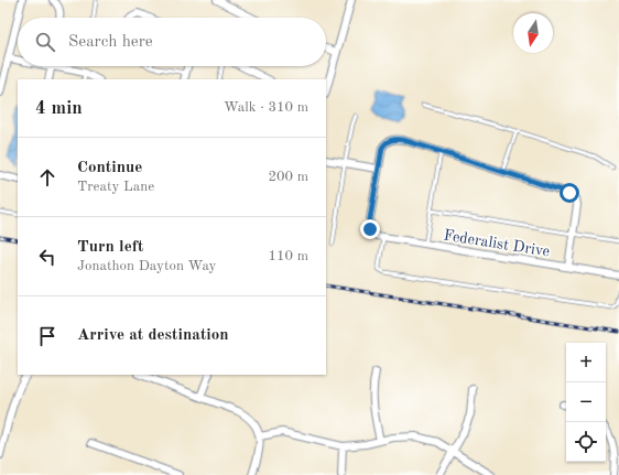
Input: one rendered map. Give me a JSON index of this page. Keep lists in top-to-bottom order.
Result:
{
  "streets": {
    "street": ["Federalist Drive"]
  },
  "north": "bottom",
  "page": {
    "search": "Search here",
    "heading": ["4 min", "Walk · 310 m"],
    "list": [
      ["Continue", "Treaty Lane", "200 m"],
      ["Turn left", "Jonathon Dayton Way", "110 m"],
      "Arrive at destination"
    ],
    "map_buttons": ["+", "−"]
  }
}
